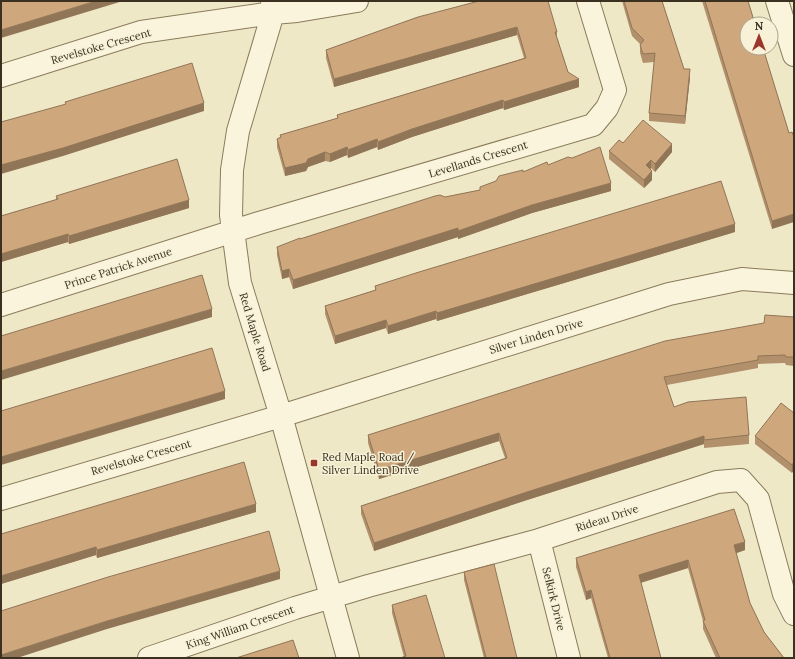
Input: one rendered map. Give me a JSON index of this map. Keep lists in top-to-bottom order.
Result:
{
  "streets": {
    "street": [
      "Revelstoke Crescent",
      "Levellands Crescent",
      "Prince Patrick Avenue",
      "Red Maple Road",
      "Silver Linden Drive",
      "Rideau Drive",
      "Selkirk Drive",
      "King William Crescent"
    ]
  },
  "crossings": [
    ["Revelstoke Crescent", "Red Maple Road"],
    ["Revelstoke Crescent", "Silver Linden Drive"],
    ["Levellands Crescent", "Prince Patrick Avenue"],
    ["Levellands Crescent", "Red Maple Road"],
    ["Prince Patrick Avenue", "Red Maple Road"],
    ["Red Maple Road", "Silver Linden Drive"],
    ["Red Maple Road", "Rideau Drive"],
    ["Red Maple Road", "King William Crescent"],
    ["Rideau Drive", "Selkirk Drive"],
    ["Rideau Drive", "King William Crescent"]
  ],
  "places": {
    "transit": ["Red Maple Road / Silver Linden Drive"]
  },
  "north": "top"
}
